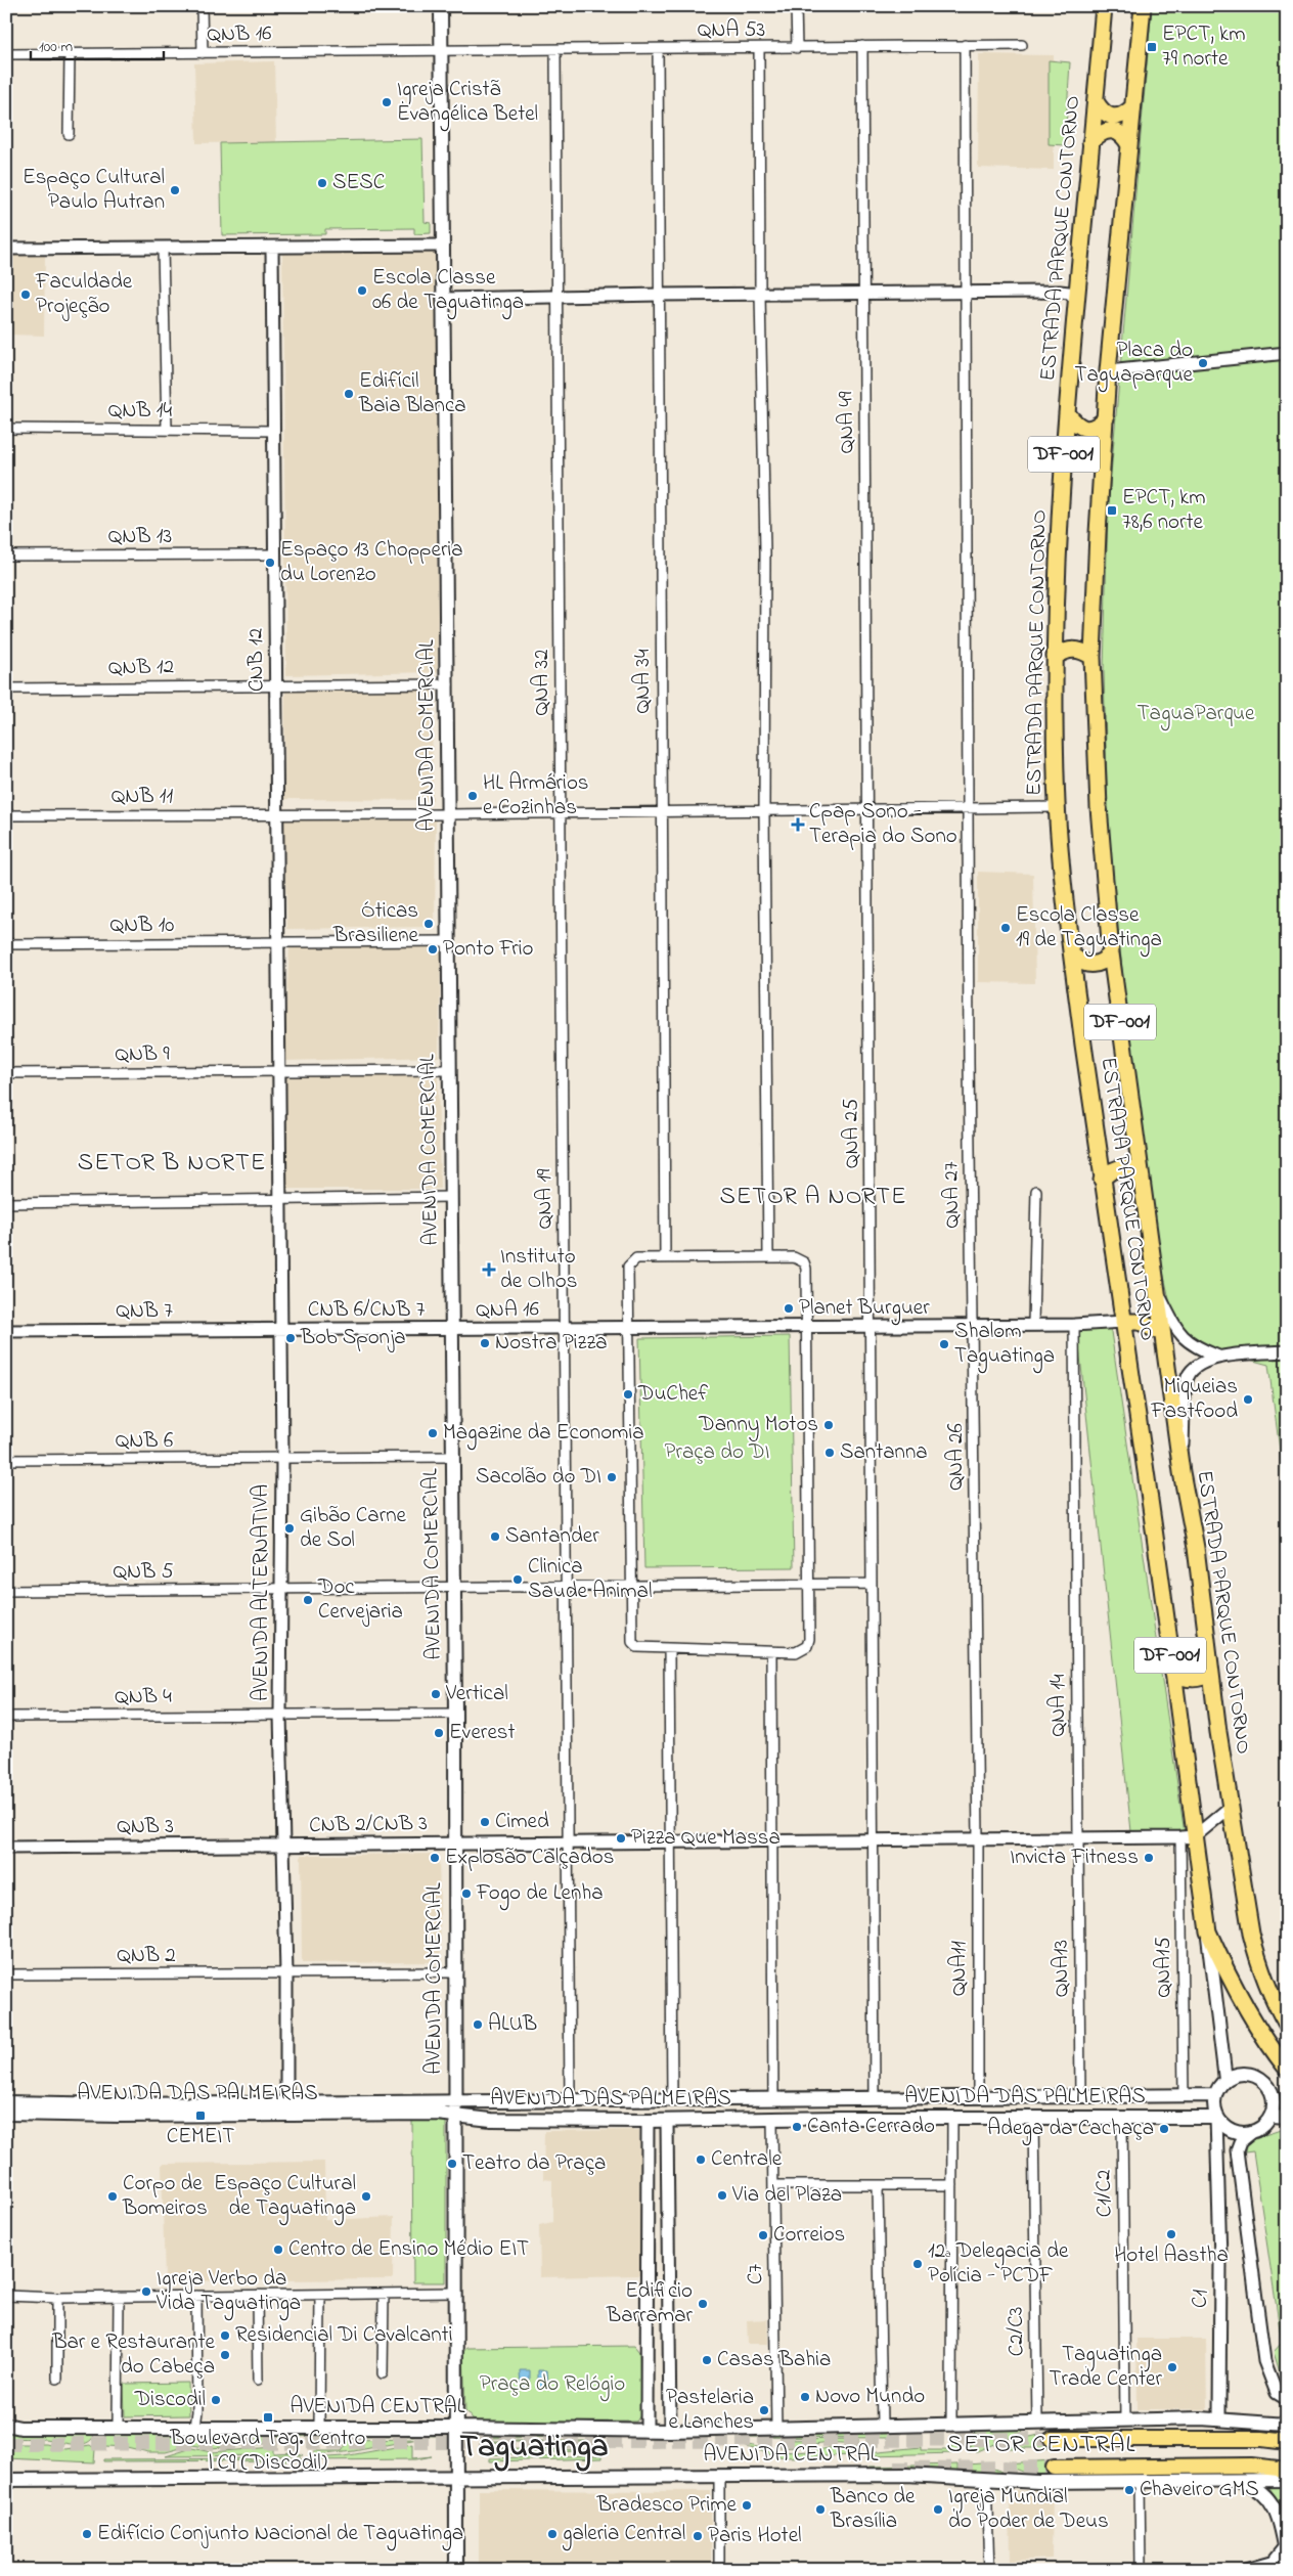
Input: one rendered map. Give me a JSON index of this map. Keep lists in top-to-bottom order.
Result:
{
  "streets": {
    "highway": ["ESTRADA PARQUE CONTORNO", "DF-001"],
    "main road": ["AVENIDA COMERCIAL", "AVENIDA DAS PALMEIRAS", "AVENIDA CENTRAL"],
    "street": [
      "QNA 53",
      "QNB 16",
      "QNB 14",
      "QNA 49",
      "QNB 13",
      "CNB 12",
      "QNB 12",
      "QNA 34",
      "QNA 32",
      "QNB 11",
      "QNB 10",
      "QNB 9",
      "QNA 25",
      "QNA 27",
      "QNA 19",
      "CNB 6/CNB 7",
      "QNA 16",
      "QNB 7",
      "QNB 6",
      "QNA 26",
      "QNB 5",
      "AVENIDA ALTERNATIVA",
      "QNB 4",
      "QNA 14",
      "CNB 2/CNB 3",
      "QNB 3",
      "QNB 2",
      "QNA15",
      "QNA11",
      "QNA13",
      "C1/C2",
      "C7",
      "C1",
      "C2/C3"
    ]
  },
  "crossings": [
    ["QNA 53", "QNB 16"],
    ["QNA 53", "QNA 49"],
    ["QNA 53", "QNA 34"],
    ["QNA 53", "QNA 32"],
    ["QNA 53", "AVENIDA COMERCIAL"],
    ["QNA 53", "QNA 27"],
    ["QNB 16", "AVENIDA COMERCIAL"],
    ["ESTRADA PARQUE CONTORNO", "QNB 11"],
    ["ESTRADA PARQUE CONTORNO", "QNA 16"],
    ["ESTRADA PARQUE CONTORNO", "CNB 2/CNB 3"],
    ["ESTRADA PARQUE CONTORNO", "QNA15"],
    ["QNB 14", "CNB 12"],
    ["QNA 49", "QNB 11"],
    ["QNA 49", "QNA 25"],
    ["QNB 13", "CNB 12"],
    ["CNB 12", "QNB 12"],
    ["CNB 12", "QNB 11"],
    ["CNB 12", "QNB 10"],
    ["CNB 12", "QNB 9"],
    ["CNB 12", "AVENIDA ALTERNATIVA"],
    ["QNB 12", "AVENIDA COMERCIAL"],
    ["QNA 34", "QNB 11"],
    ["QNA 32", "QNB 11"],
    ["QNA 32", "QNA 19"],
    ["AVENIDA COMERCIAL", "QNB 11"],
    ["AVENIDA COMERCIAL", "QNB 10"],
    ["AVENIDA COMERCIAL", "QNB 9"],
    ["AVENIDA COMERCIAL", "CNB 6/CNB 7"],
    ["AVENIDA COMERCIAL", "QNA 16"],
    ["AVENIDA COMERCIAL", "QNB 6"],
    ["AVENIDA COMERCIAL", "QNB 5"],
    ["AVENIDA COMERCIAL", "QNB 4"],
    ["AVENIDA COMERCIAL", "CNB 2/CNB 3"],
    ["AVENIDA COMERCIAL", "QNB 2"],
    ["AVENIDA COMERCIAL", "AVENIDA DAS PALMEIRAS"],
    ["AVENIDA COMERCIAL", "AVENIDA CENTRAL"],
    ["QNB 11", "QNA 25"],
    ["QNB 11", "QNA 27"],
    ["QNB 9", "AVENIDA ALTERNATIVA"],
    ["QNA 25", "QNA 16"],
    ["QNA 25", "QNB 5"],
    ["QNA 25", "CNB 2/CNB 3"],
    ["QNA 25", "AVENIDA DAS PALMEIRAS"],
    ["QNA 27", "QNA 16"],
    ["QNA 27", "QNA 26"],
    ["QNA 19", "QNA 16"],
    ["QNA 19", "QNB 5"],
    ["QNA 19", "CNB 2/CNB 3"],
    ["QNA 19", "AVENIDA DAS PALMEIRAS"],
    ["CNB 6/CNB 7", "QNA 16"],
    ["CNB 6/CNB 7", "QNB 7"],
    ["CNB 6/CNB 7", "AVENIDA ALTERNATIVA"],
    ["QNA 16", "QNA 26"],
    ["QNA 16", "QNA 14"],
    ["QNB 7", "AVENIDA ALTERNATIVA"],
    ["QNB 6", "AVENIDA ALTERNATIVA"],
    ["QNA 26", "CNB 2/CNB 3"],
    ["QNA 26", "QNA11"],
    ["QNB 5", "AVENIDA ALTERNATIVA"],
    ["AVENIDA ALTERNATIVA", "QNB 4"],
    ["AVENIDA ALTERNATIVA", "CNB 2/CNB 3"],
    ["AVENIDA ALTERNATIVA", "QNB 3"],
    ["AVENIDA ALTERNATIVA", "QNB 2"],
    ["AVENIDA ALTERNATIVA", "AVENIDA DAS PALMEIRAS"],
    ["QNA 14", "CNB 2/CNB 3"],
    ["QNA 14", "QNA13"],
    ["CNB 2/CNB 3", "QNB 3"],
    ["CNB 2/CNB 3", "QNA15"],
    ["CNB 2/CNB 3", "QNA11"],
    ["CNB 2/CNB 3", "QNA13"],
    ["QNA15", "AVENIDA DAS PALMEIRAS"],
    ["QNA11", "AVENIDA DAS PALMEIRAS"],
    ["QNA13", "AVENIDA DAS PALMEIRAS"],
    ["AVENIDA DAS PALMEIRAS", "C1/C2"],
    ["AVENIDA DAS PALMEIRAS", "C7"],
    ["AVENIDA DAS PALMEIRAS", "C1"],
    ["AVENIDA DAS PALMEIRAS", "C2/C3"],
    ["C1/C2", "AVENIDA CENTRAL"],
    ["C7", "AVENIDA CENTRAL"],
    ["C1", "AVENIDA CENTRAL"],
    ["C2/C3", "AVENIDA CENTRAL"]
  ],
  "districts": [
    "SETOR B NORTE",
    "SETOR A NORTE",
    "SETOR CENTRAL",
    "Taguatinga"
  ],
  "parks": ["TaguaParque", "Praça do DI", "Praça do Relógio"],
  "places": {
    "transit": [
      "EPCT, km 79 norte",
      "EPCT, km 78,6 norte",
      "CEMEIT",
      "Boulevard Tag. Centro | C9 (Discodil)"
    ],
    "other": [
      "Igreja Cristã Evangélica Betel",
      "SESC",
      "Espaço Cultural Paulo Autran",
      "Escola Classe 06 de Taguatinga",
      "Faculdade Projeção",
      "Placa do Taguaparque",
      "Edifícil Baia Blanca",
      "Espaço 13 Chopperia du Lorenzo",
      "HL Armários e Cozinhas",
      "Óticas Brasiliene",
      "Escola Classe 19 de Taguatinga",
      "Ponto Frio",
      "Planet Burguer",
      "Bob Sponja",
      "Nostra Pizza",
      "Shalom Taguatinga",
      "DuChef",
      "Miqueias Fastfood",
      "Danny Motos",
      "Magazine da Economia",
      "Santanna",
      "Sacolão do DI",
      "Gibão Carne de Sol",
      "Santander",
      "Clinica Saude Animal",
      "Doc Cervejaria",
      "Vertical",
      "Everest",
      "Cimed",
      "Pizza Que Massa",
      "Explosão Calçados",
      "Invicta Fitness",
      "Fogo de Lenha",
      "ALUB",
      "Canta Cerrado",
      "Adega da Cachaça",
      "Centrale",
      "Teatro da Praça",
      "Via del Plaza",
      "Corpo de Bomeiros",
      "Espaço Cultural de Taguatinga",
      "Hotel Aastha",
      "Correios",
      "Centro de Ensino Médio EIT",
      "12ª Delegacia de Polícia - PCDF",
      "Igreja Verbo da Vida Taguatinga",
      "Edificio Barramar",
      "Residencial Di Cavalcanti",
      "Bar e Restaurante do Cabeça",
      "Casas Bahia",
      "Taguatinga Trade Center",
      "Novo Mundo",
      "Discodil",
      "Pastelaria e Lanches",
      "Chaveiro GMS",
      "Bradesco Prime",
      "Banco de Brasília",
      "Igreja Mundial do Poder de Deus",
      "Edifício Conjunto Nacional de Taguatinga",
      "galeria Central",
      "Paris Hotel"
    ],
    "health": ["Cpap Sono - Terapia do Sono", "Instituto de Olhos"]
  },
  "scale_bar": "100 m"
}
